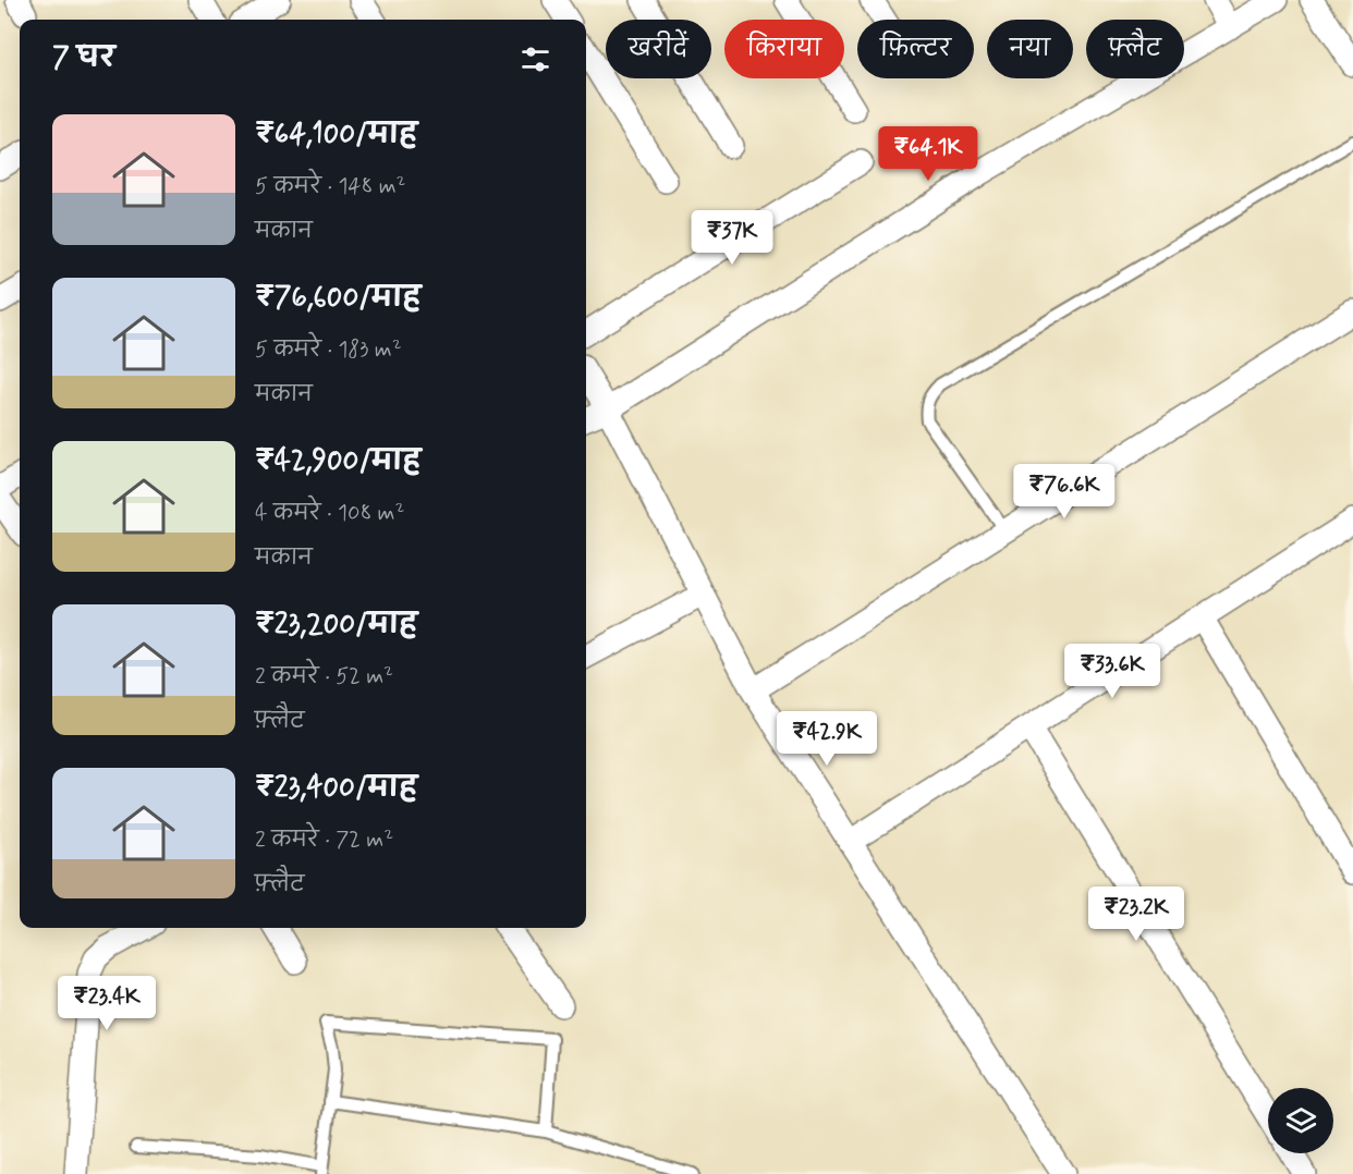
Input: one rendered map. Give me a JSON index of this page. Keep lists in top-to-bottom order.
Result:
{
  "page": {
    "chip": [
      "खरीदें",
      "किराया",
      "फ़िल्टर",
      "नया",
      "फ़्लैट"
    ],
    "heading": "7 घर",
    "list": [
      {
        "name": "₹64,100/माह",
        "note": "5 कमरे · 148 m² · मकान"
      },
      {
        "name": "₹76,600/माह",
        "note": "5 कमरे · 183 m² · मकान"
      },
      {
        "name": "₹42,900/माह",
        "note": "4 कमरे · 108 m² · मकान"
      },
      {
        "name": "₹23,200/माह",
        "note": "2 कमरे · 52 m² · फ़्लैट"
      },
      {
        "name": "₹23,400/माह",
        "note": "2 कमरे · 72 m² · फ़्लैट"
      }
    ],
    "price": [
      "₹64.1K",
      "₹37K",
      "₹76.6K",
      "₹33.6K",
      "₹42.9K",
      "₹23.2K",
      "₹23.4K"
    ]
  }
}
